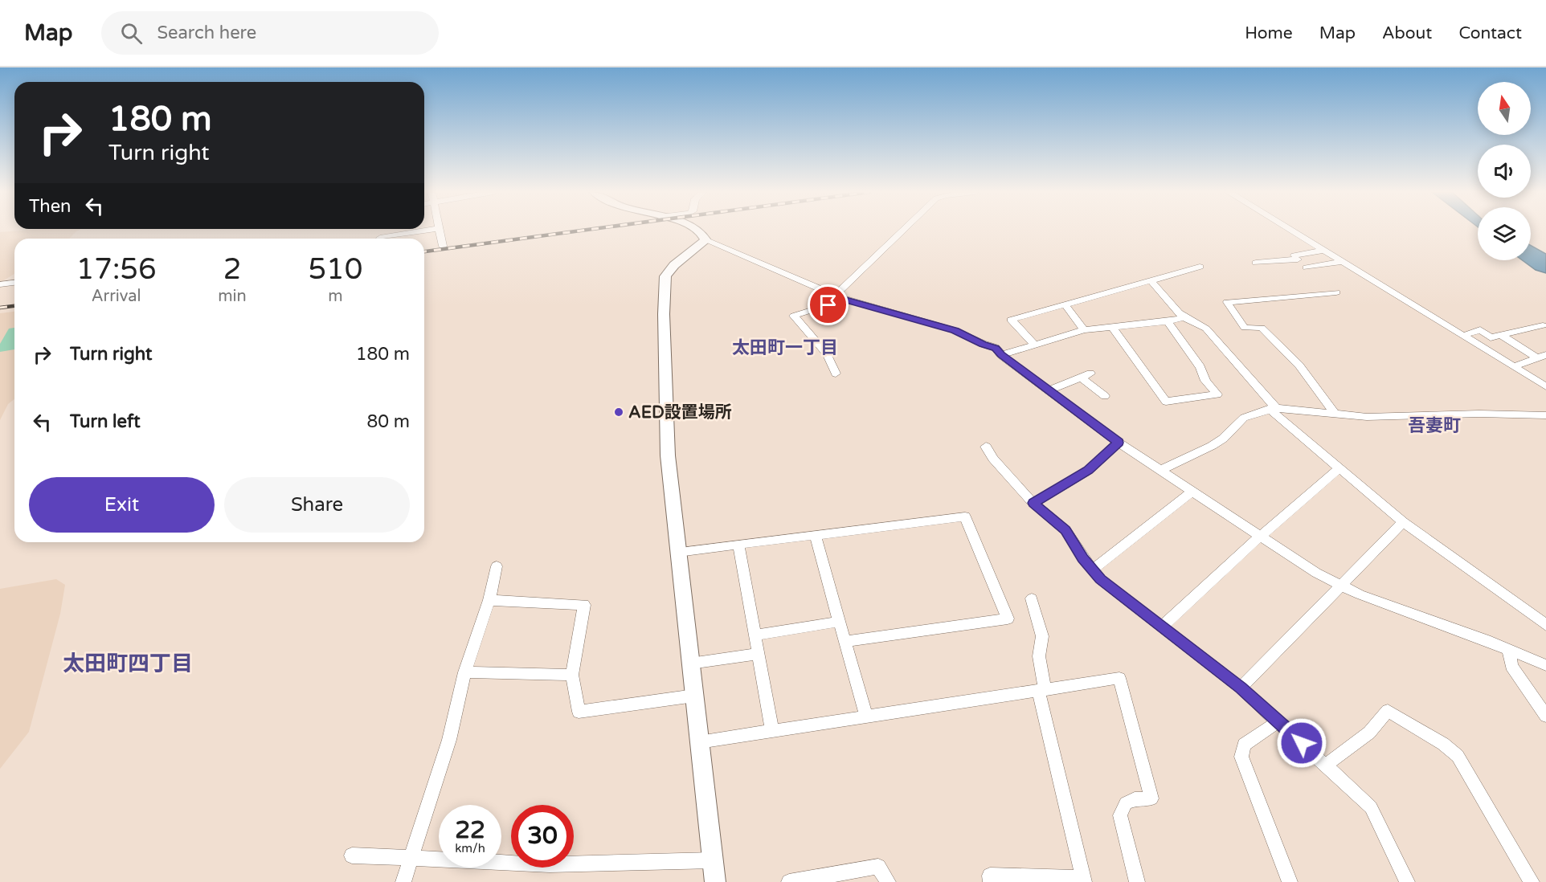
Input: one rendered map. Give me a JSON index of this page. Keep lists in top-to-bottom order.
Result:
{
  "districts": ["太田町一丁目", "吾妻町", "太田町四丁目"],
  "places": ["AED設置場所"],
  "north": "top",
  "page": {
    "header": "Map",
    "search": "Search here",
    "nav": [
      "Home",
      "Map",
      "About",
      "Contact"
    ],
    "turn": ["180 m", "Turn right"],
    "then": "Then",
    "eta": [
      "17:56",
      "Arrival",
      "2",
      "min",
      "510",
      "m"
    ],
    "list": [
      {
        "name": "Turn right",
        "value": "180 m"
      },
      {
        "name": "Turn left",
        "value": "80 m"
      }
    ],
    "buttons": ["Exit", "Share"],
    "speed": "22 km/h",
    "limit": "30"
  }
}
